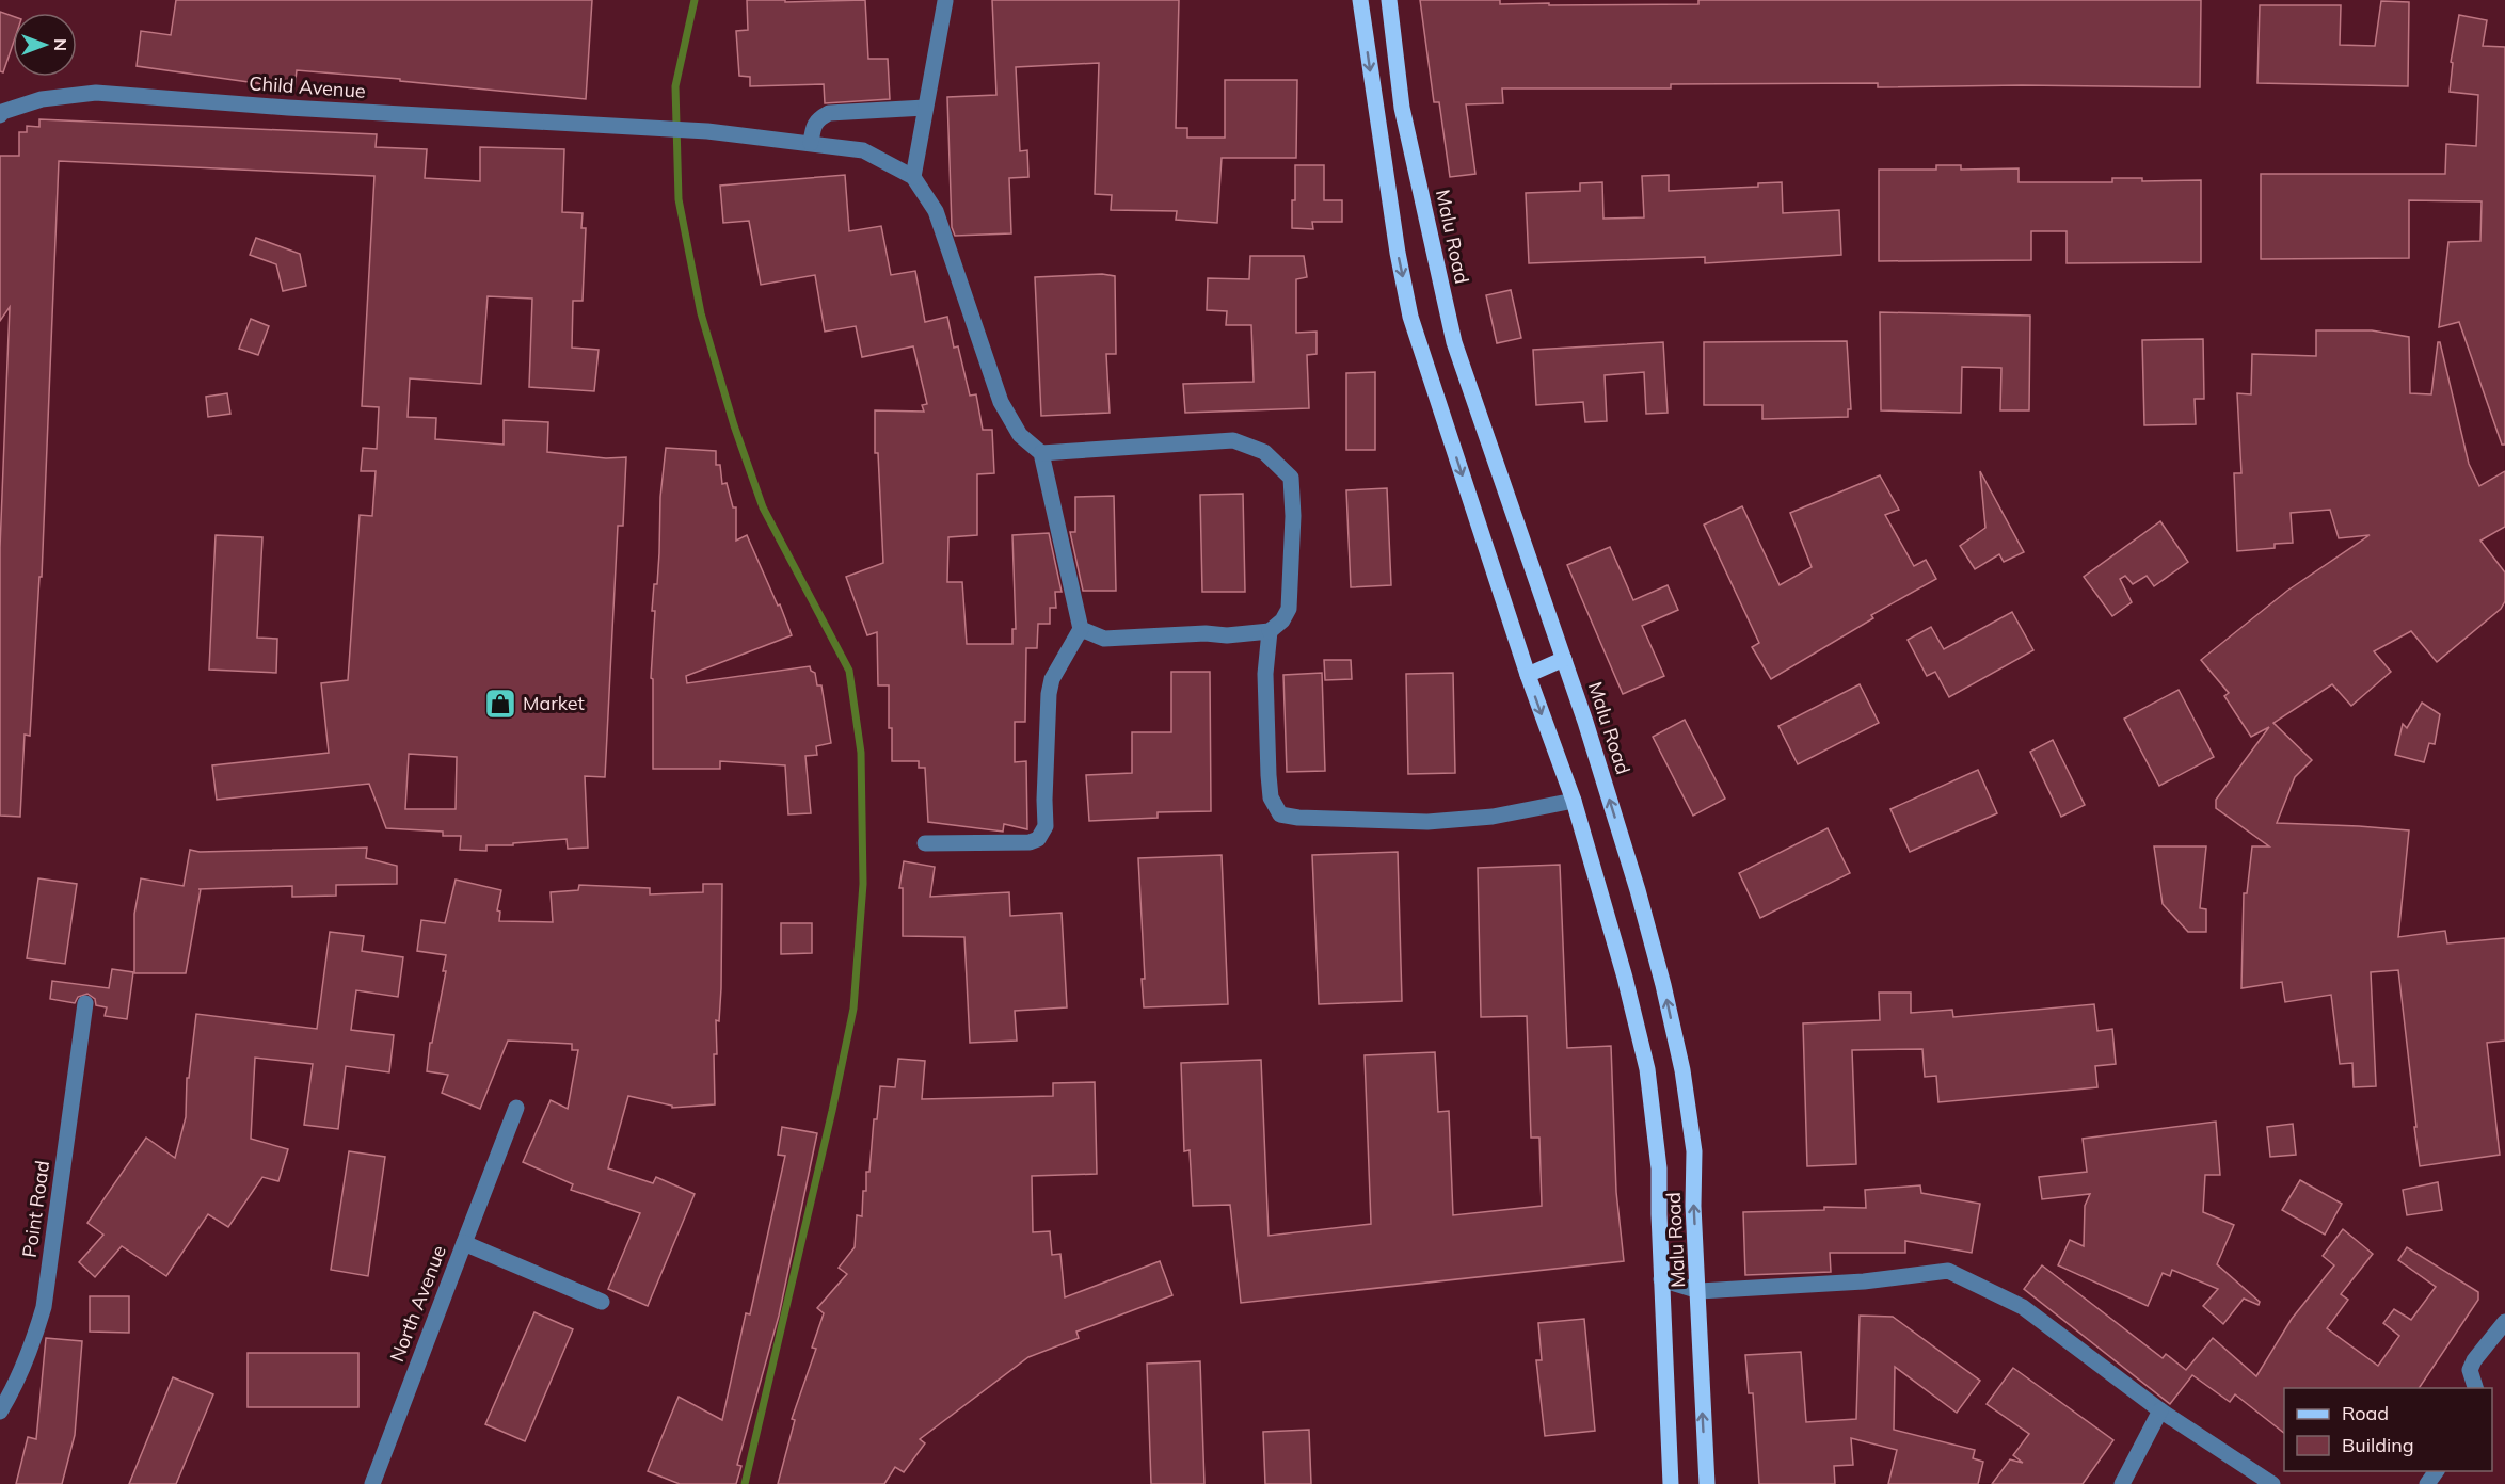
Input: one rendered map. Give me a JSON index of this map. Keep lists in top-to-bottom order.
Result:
{
  "streets": {
    "main road": ["Malu Road"],
    "street": ["Child Avenue", "Point Road", "North Avenue"]
  },
  "places": {
    "shop": ["Market"]
  },
  "legend": ["Road", "Building"],
  "north": "right"
}
